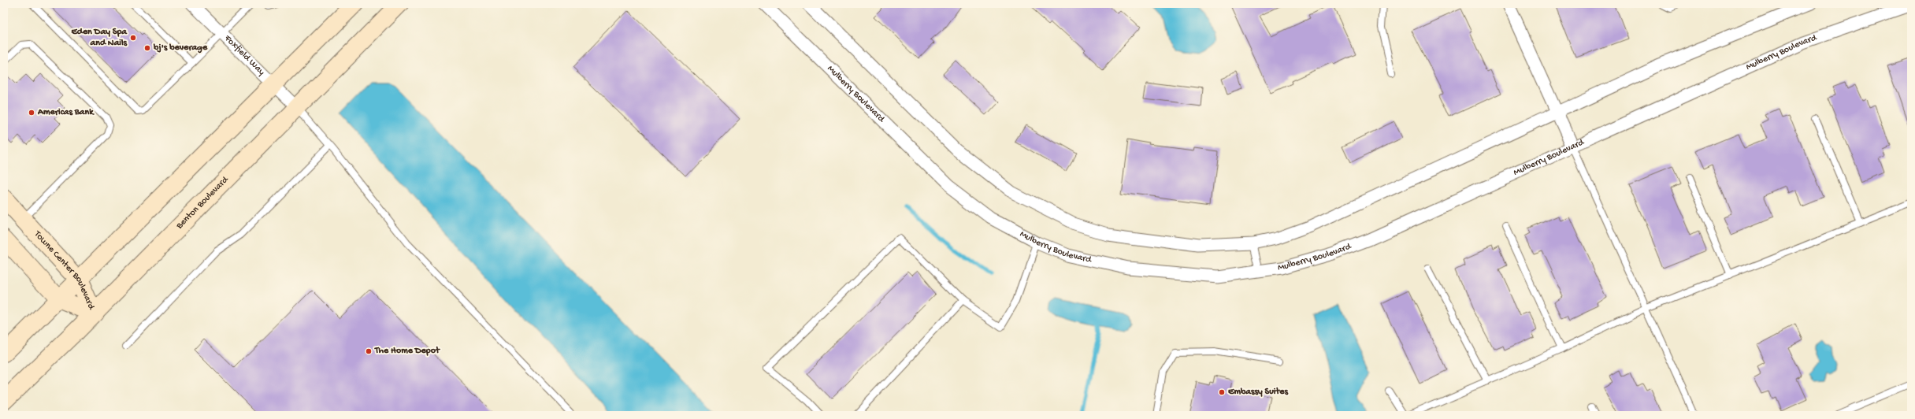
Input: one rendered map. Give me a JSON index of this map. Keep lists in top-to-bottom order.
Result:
{
  "streets": {
    "street": [
      "Mulberry Boulevard",
      "Foxfield Way",
      "Benton Boulevard",
      "Towne Center Boulevard"
    ]
  },
  "crossings": [
    ["Foxfield Way", "Benton Boulevard"],
    ["Benton Boulevard", "Towne Center Boulevard"]
  ],
  "places": [
    "Eden Day Spa and Nails",
    "bj's beverage",
    "Americas Bank",
    "The Home Depot",
    "Embassy Suites"
  ]
}
